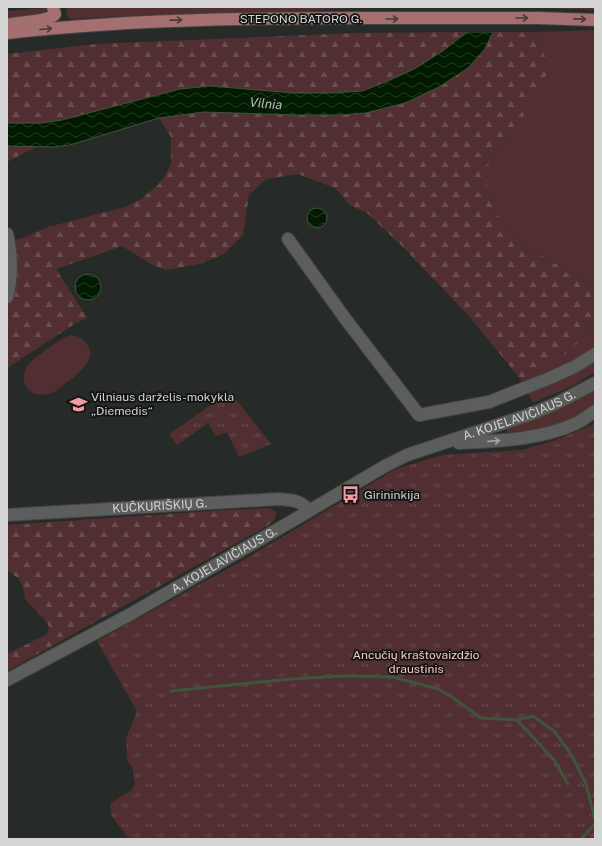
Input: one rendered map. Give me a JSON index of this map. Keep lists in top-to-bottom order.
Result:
{
  "streets": {
    "main road": ["STEPONO BATORO G."],
    "street": ["A. KOJELAVIČIAUS G.", "KUČKURIŠKIŲ G."]
  },
  "crossings": [
    ["A. KOJELAVIČIAUS G.", "KUČKURIŠKIŲ G."]
  ],
  "one_way": ["STEPONO BATORO G."],
  "water": ["Vilnia"],
  "parks": ["Ancučių kraštovaizdžio draustinis"],
  "places": {
    "school or university": ["Vilniaus darželis-mokykla „Diemedis“"],
    "bus stop": ["Girininkija"]
  }
}
